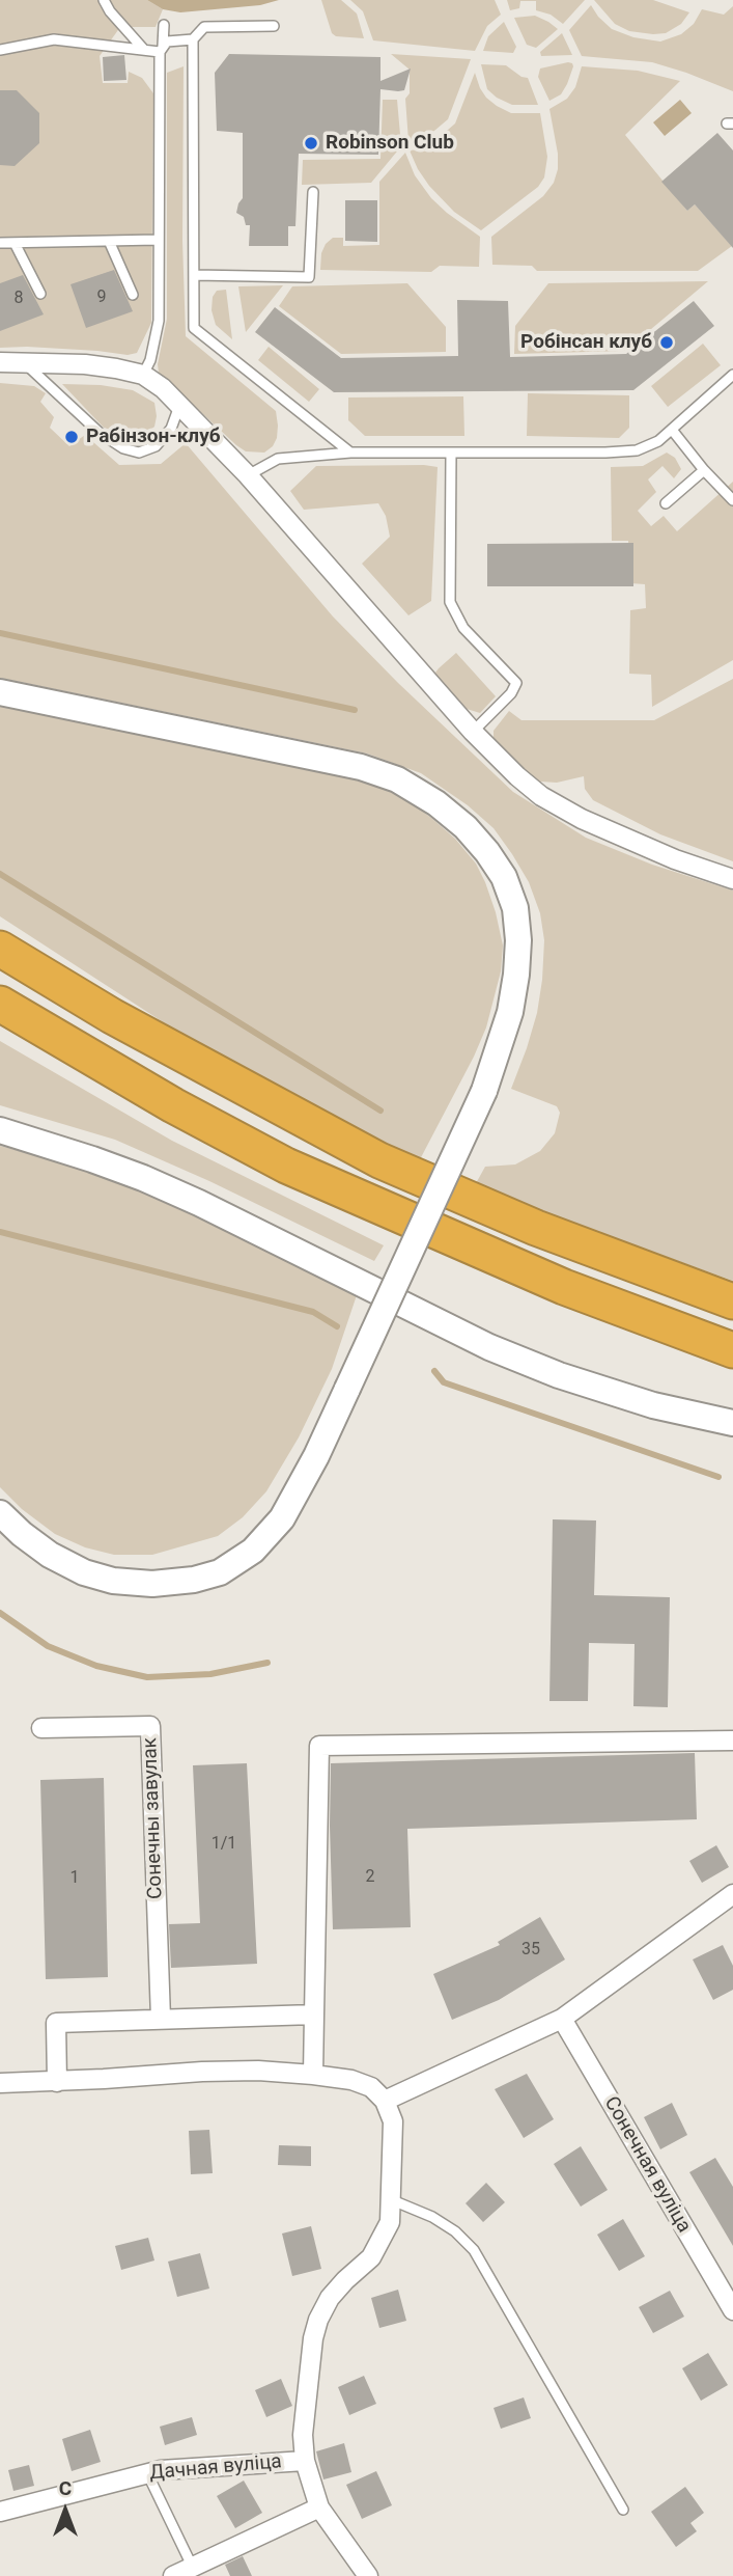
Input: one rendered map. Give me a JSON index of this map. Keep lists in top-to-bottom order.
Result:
{
  "streets": {
    "street": ["Сонечны завулак", "Сонечная вуліца", "Дачная вуліца"]
  },
  "places": ["Robinson Club", "Робінсан клуб", "Рабінзон-клуб"],
  "house_numbers": [
    "9",
    "8",
    "1/1",
    "2",
    "1",
    "35"
  ],
  "north": "top"
}
